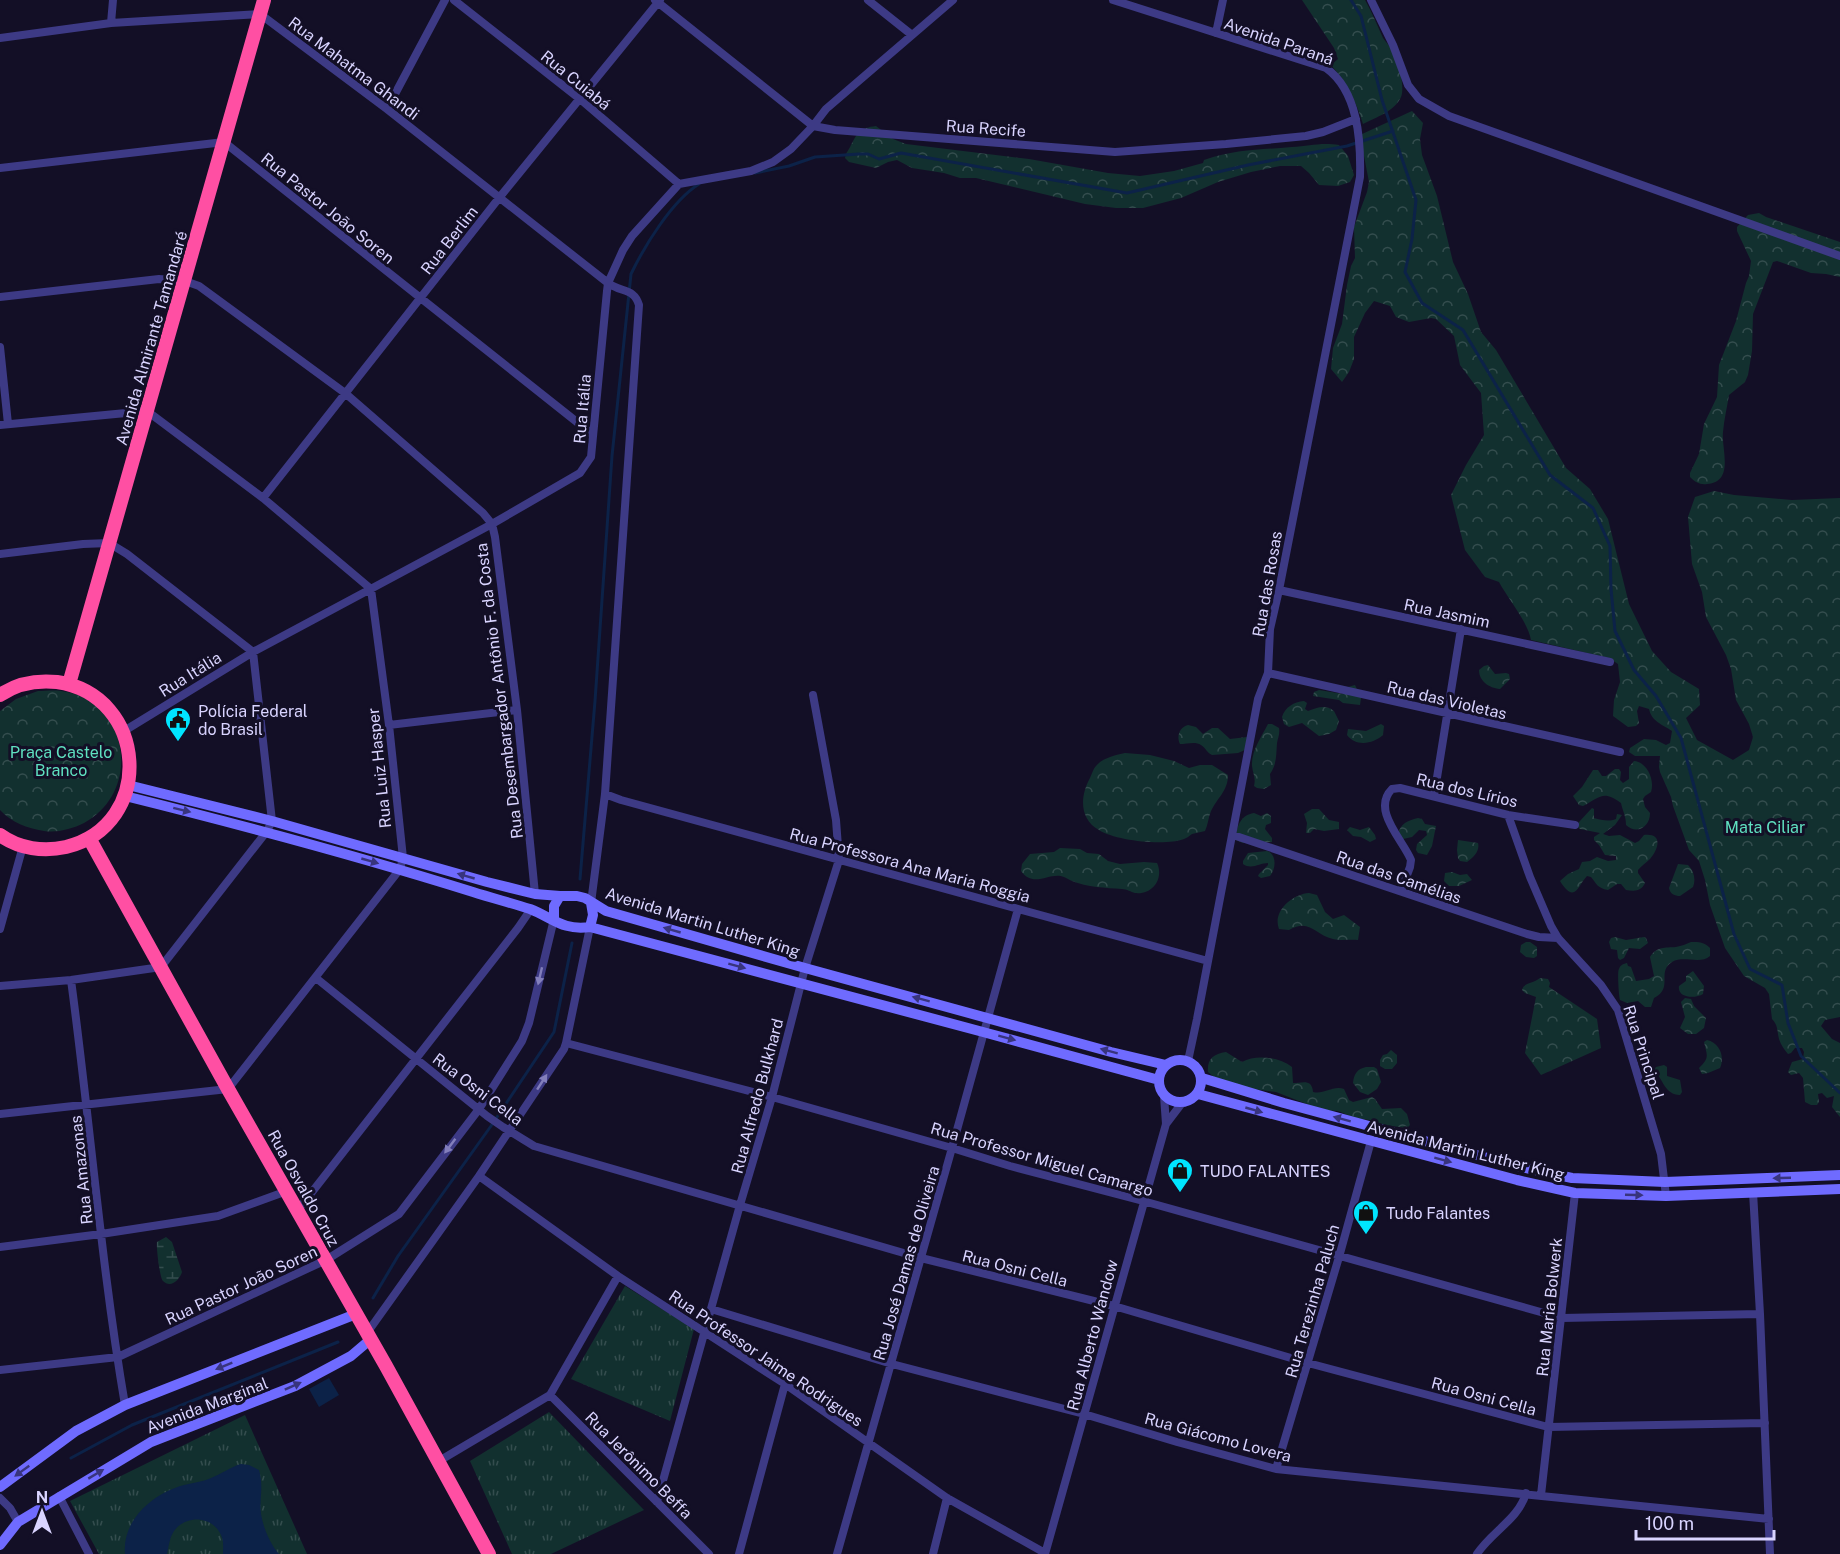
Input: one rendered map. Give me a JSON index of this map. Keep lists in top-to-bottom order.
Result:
{
  "streets": {
    "highway": ["Avenida Almirante Tamandaré", "Rua Osvaldo Cruz"],
    "main road": ["Avenida Martin Luther King", "Avenida Marginal"],
    "street": [
      "Avenida Paraná",
      "Rua Mahatma Ghandi",
      "Rua Cuiabá",
      "Rua Recife",
      "Rua Pastor João Soren",
      "Rua Berlim",
      "Rua Itália",
      "Rua das Rosas",
      "Rua Jasmim",
      "Rua Desembargador Antônio F. da Costa",
      "Rua das Violetas",
      "Rua Luiz Hasper",
      "Rua dos Lírios",
      "Rua Professora Ana Maria Roggia",
      "Rua das Camélias",
      "Rua Principal",
      "Rua Osni Cella",
      "Rua Alfredo Bulkhard",
      "Rua Professor Miguel Camargo",
      "Rua Amazonas",
      "Rua José Damas de Oliveira",
      "Rua Terezinha Paluch",
      "Rua Maria Bolwerk",
      "Rua Alberto Wandow",
      "Rua Professor Jaime Rodrigues",
      "Rua Giácomo Lovera",
      "Rua Jerônimo Beffa"
    ]
  },
  "crossings": [
    ["Avenida Paraná", "Rua Recife"],
    ["Avenida Paraná", "Rua das Rosas"],
    ["Rua Mahatma Ghandi", "Rua Berlim"],
    ["Rua Mahatma Ghandi", "Avenida Almirante Tamandaré"],
    ["Rua Mahatma Ghandi", "Rua Itália"],
    ["Rua Mahatma Ghandi", "Rua Professora Ana Maria Roggia"],
    ["Rua Cuiabá", "Rua Berlim"],
    ["Rua Cuiabá", "Rua Itália"],
    ["Rua Recife", "Rua Berlim"],
    ["Rua Pastor João Soren", "Rua Berlim"],
    ["Rua Pastor João Soren", "Avenida Almirante Tamandaré"],
    ["Rua Pastor João Soren", "Rua Itália"],
    ["Rua Pastor João Soren", "Avenida Martin Luther King"],
    ["Rua Pastor João Soren", "Rua Osni Cella"],
    ["Rua Pastor João Soren", "Rua Amazonas"],
    ["Rua Pastor João Soren", "Rua Osvaldo Cruz"],
    ["Rua Berlim", "Rua Desembargador Antônio F. da Costa"],
    ["Avenida Almirante Tamandaré", "Rua Desembargador Antônio F. da Costa"],
    ["Rua Itália", "Rua Desembargador Antônio F. da Costa"],
    ["Rua Itália", "Rua Luiz Hasper"],
    ["Rua das Rosas", "Rua Jasmim"],
    ["Rua das Rosas", "Rua das Violetas"],
    ["Rua das Rosas", "Rua Professora Ana Maria Roggia"],
    ["Rua das Rosas", "Rua das Camélias"],
    ["Rua das Rosas", "Avenida Martin Luther King"],
    ["Rua das Rosas", "Rua Alberto Wandow"],
    ["Rua Desembargador Antônio F. da Costa", "Avenida Martin Luther King"],
    ["Rua Luiz Hasper", "Avenida Martin Luther King"],
    ["Rua dos Lírios", "Rua das Camélias"],
    ["Rua dos Lírios", "Rua Principal"],
    ["Rua Professora Ana Maria Roggia", "Rua Alfredo Bulkhard"],
    ["Rua Professora Ana Maria Roggia", "Rua José Damas de Oliveira"],
    ["Rua das Camélias", "Rua Principal"],
    ["Avenida Martin Luther King", "Rua Principal"],
    ["Avenida Martin Luther King", "Rua Alfredo Bulkhard"],
    ["Avenida Martin Luther King", "Rua José Damas de Oliveira"],
    ["Avenida Martin Luther King", "Rua Terezinha Paluch"],
    ["Avenida Martin Luther King", "Rua Maria Bolwerk"],
    ["Avenida Martin Luther King", "Rua Alberto Wandow"],
    ["Rua Osni Cella", "Rua Alfredo Bulkhard"],
    ["Rua Osni Cella", "Rua José Damas de Oliveira"],
    ["Rua Osni Cella", "Rua Terezinha Paluch"],
    ["Rua Osni Cella", "Rua Maria Bolwerk"],
    ["Rua Osni Cella", "Rua Alberto Wandow"],
    ["Rua Alfredo Bulkhard", "Rua Professor Miguel Camargo"],
    ["Rua Alfredo Bulkhard", "Rua Professor Jaime Rodrigues"],
    ["Rua Alfredo Bulkhard", "Rua Giácomo Lovera"],
    ["Rua Alfredo Bulkhard", "Rua Jerônimo Beffa"],
    ["Rua Professor Miguel Camargo", "Rua José Damas de Oliveira"],
    ["Rua Professor Miguel Camargo", "Rua Terezinha Paluch"],
    ["Rua Professor Miguel Camargo", "Rua Maria Bolwerk"],
    ["Rua Professor Miguel Camargo", "Rua Alberto Wandow"],
    ["Rua Amazonas", "Avenida Marginal"],
    ["Rua Osvaldo Cruz", "Avenida Marginal"],
    ["Rua José Damas de Oliveira", "Rua Professor Jaime Rodrigues"],
    ["Rua José Damas de Oliveira", "Rua Giácomo Lovera"],
    ["Rua Terezinha Paluch", "Rua Giácomo Lovera"],
    ["Rua Maria Bolwerk", "Rua Giácomo Lovera"],
    ["Rua Alberto Wandow", "Rua Professor Jaime Rodrigues"],
    ["Rua Alberto Wandow", "Rua Giácomo Lovera"]
  ],
  "parks": ["Praça Castelo Branco", "Mata Ciliar"],
  "places": {
    "public building": ["Polícia Federal do Brasil"],
    "shop": ["TUDO FALANTES", "Tudo Falantes"]
  },
  "scale_bar": "100 m",
  "north": "top"
}
